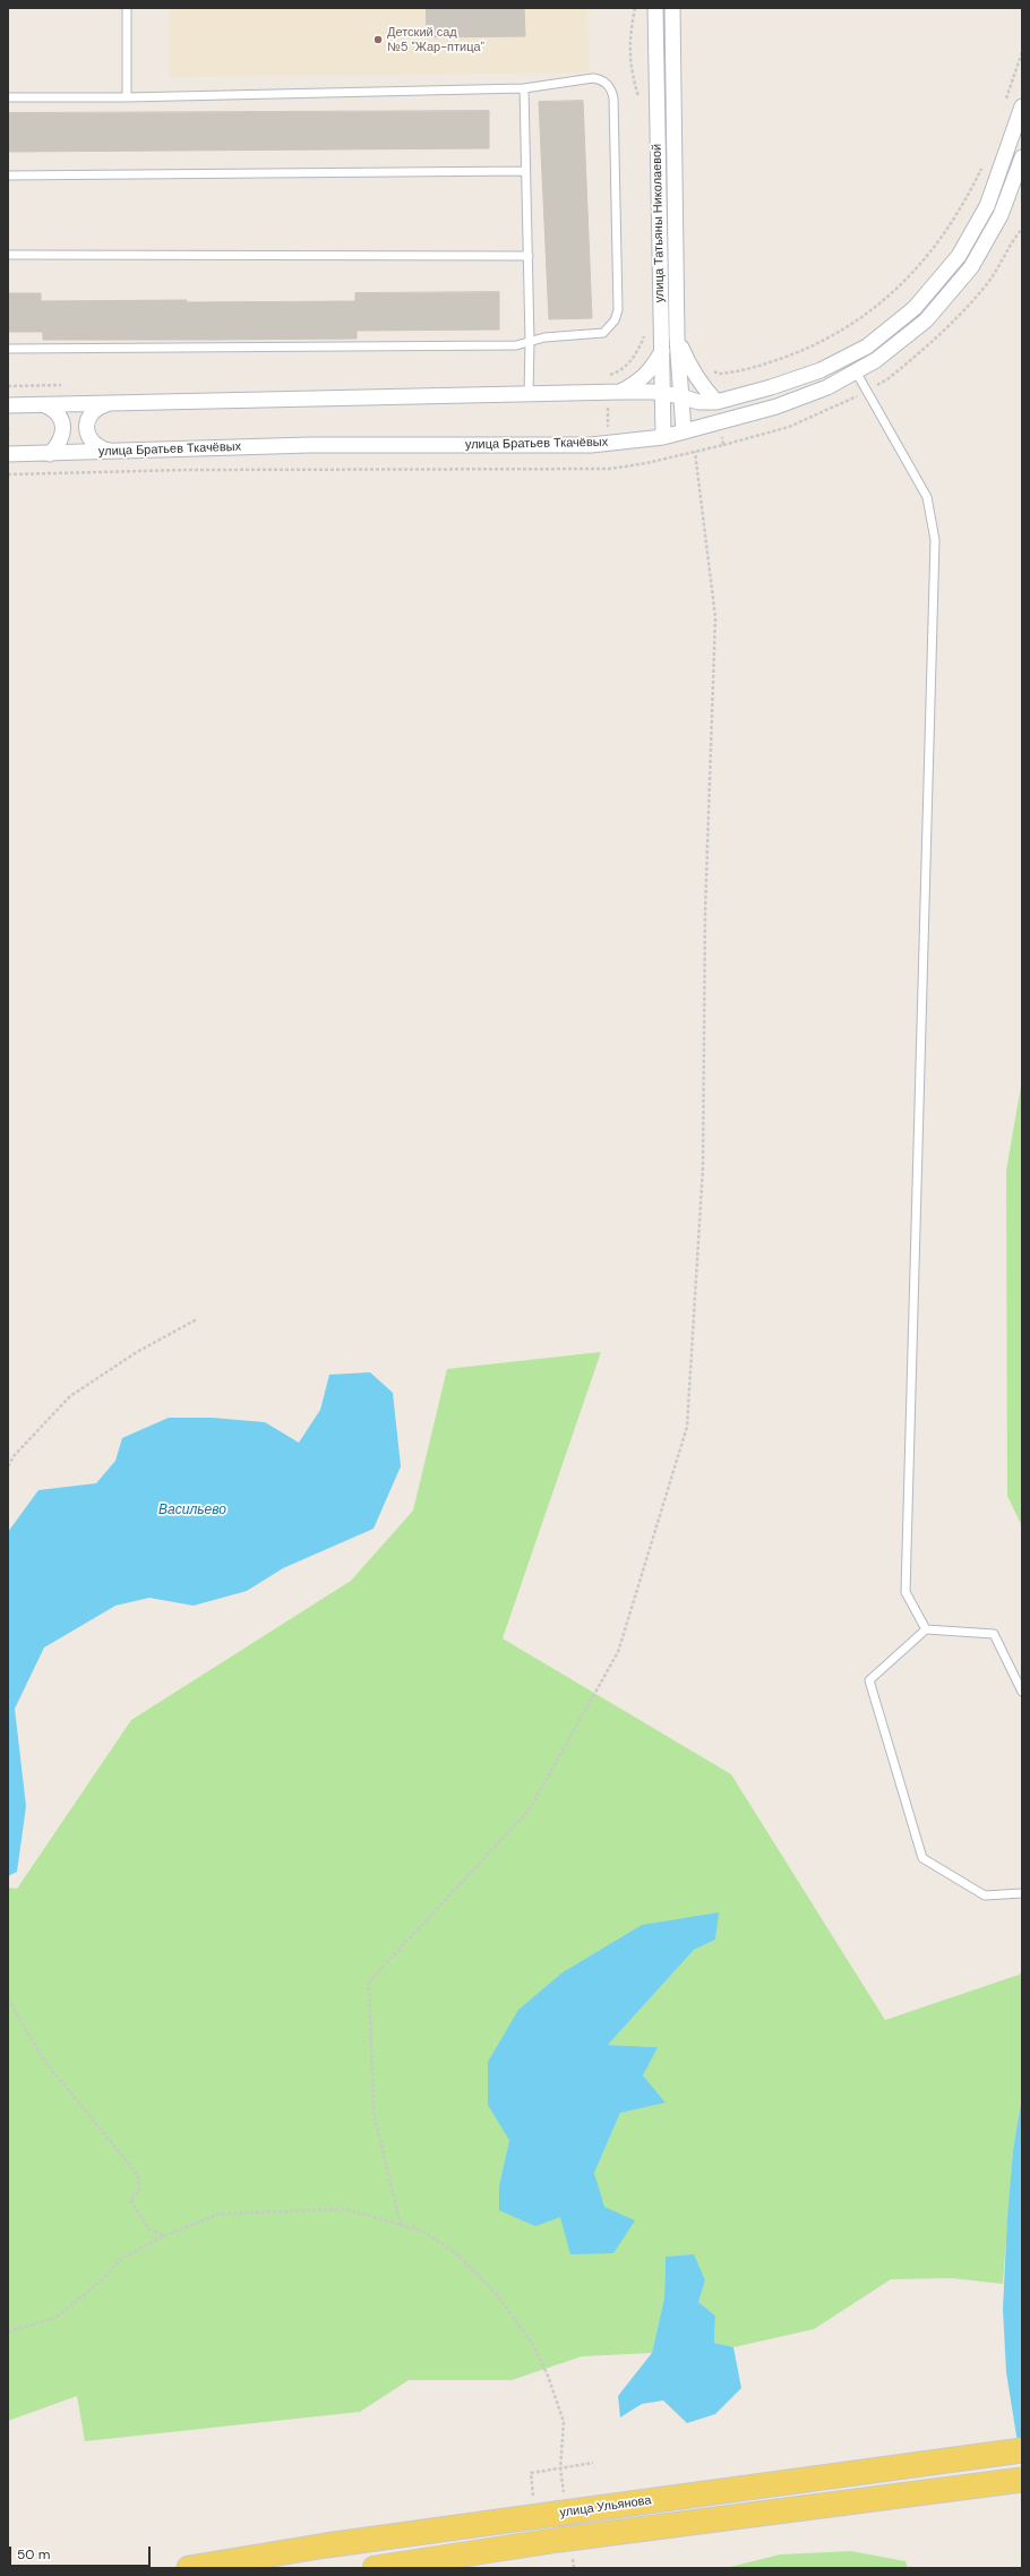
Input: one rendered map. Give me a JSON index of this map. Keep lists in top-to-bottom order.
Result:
{
  "streets": {
    "main road": ["улица Ульянова"],
    "street": ["улица Татьяны Николаевой", "улица Братьев Ткачёвых"]
  },
  "crossings": [
    ["улица Татьяны Николаевой", "улица Братьев Ткачёвых"]
  ],
  "water": ["Васильево"],
  "places": ["Детский сад №5 \"Жар-птица\""],
  "scale_bar": "50 m"
}
